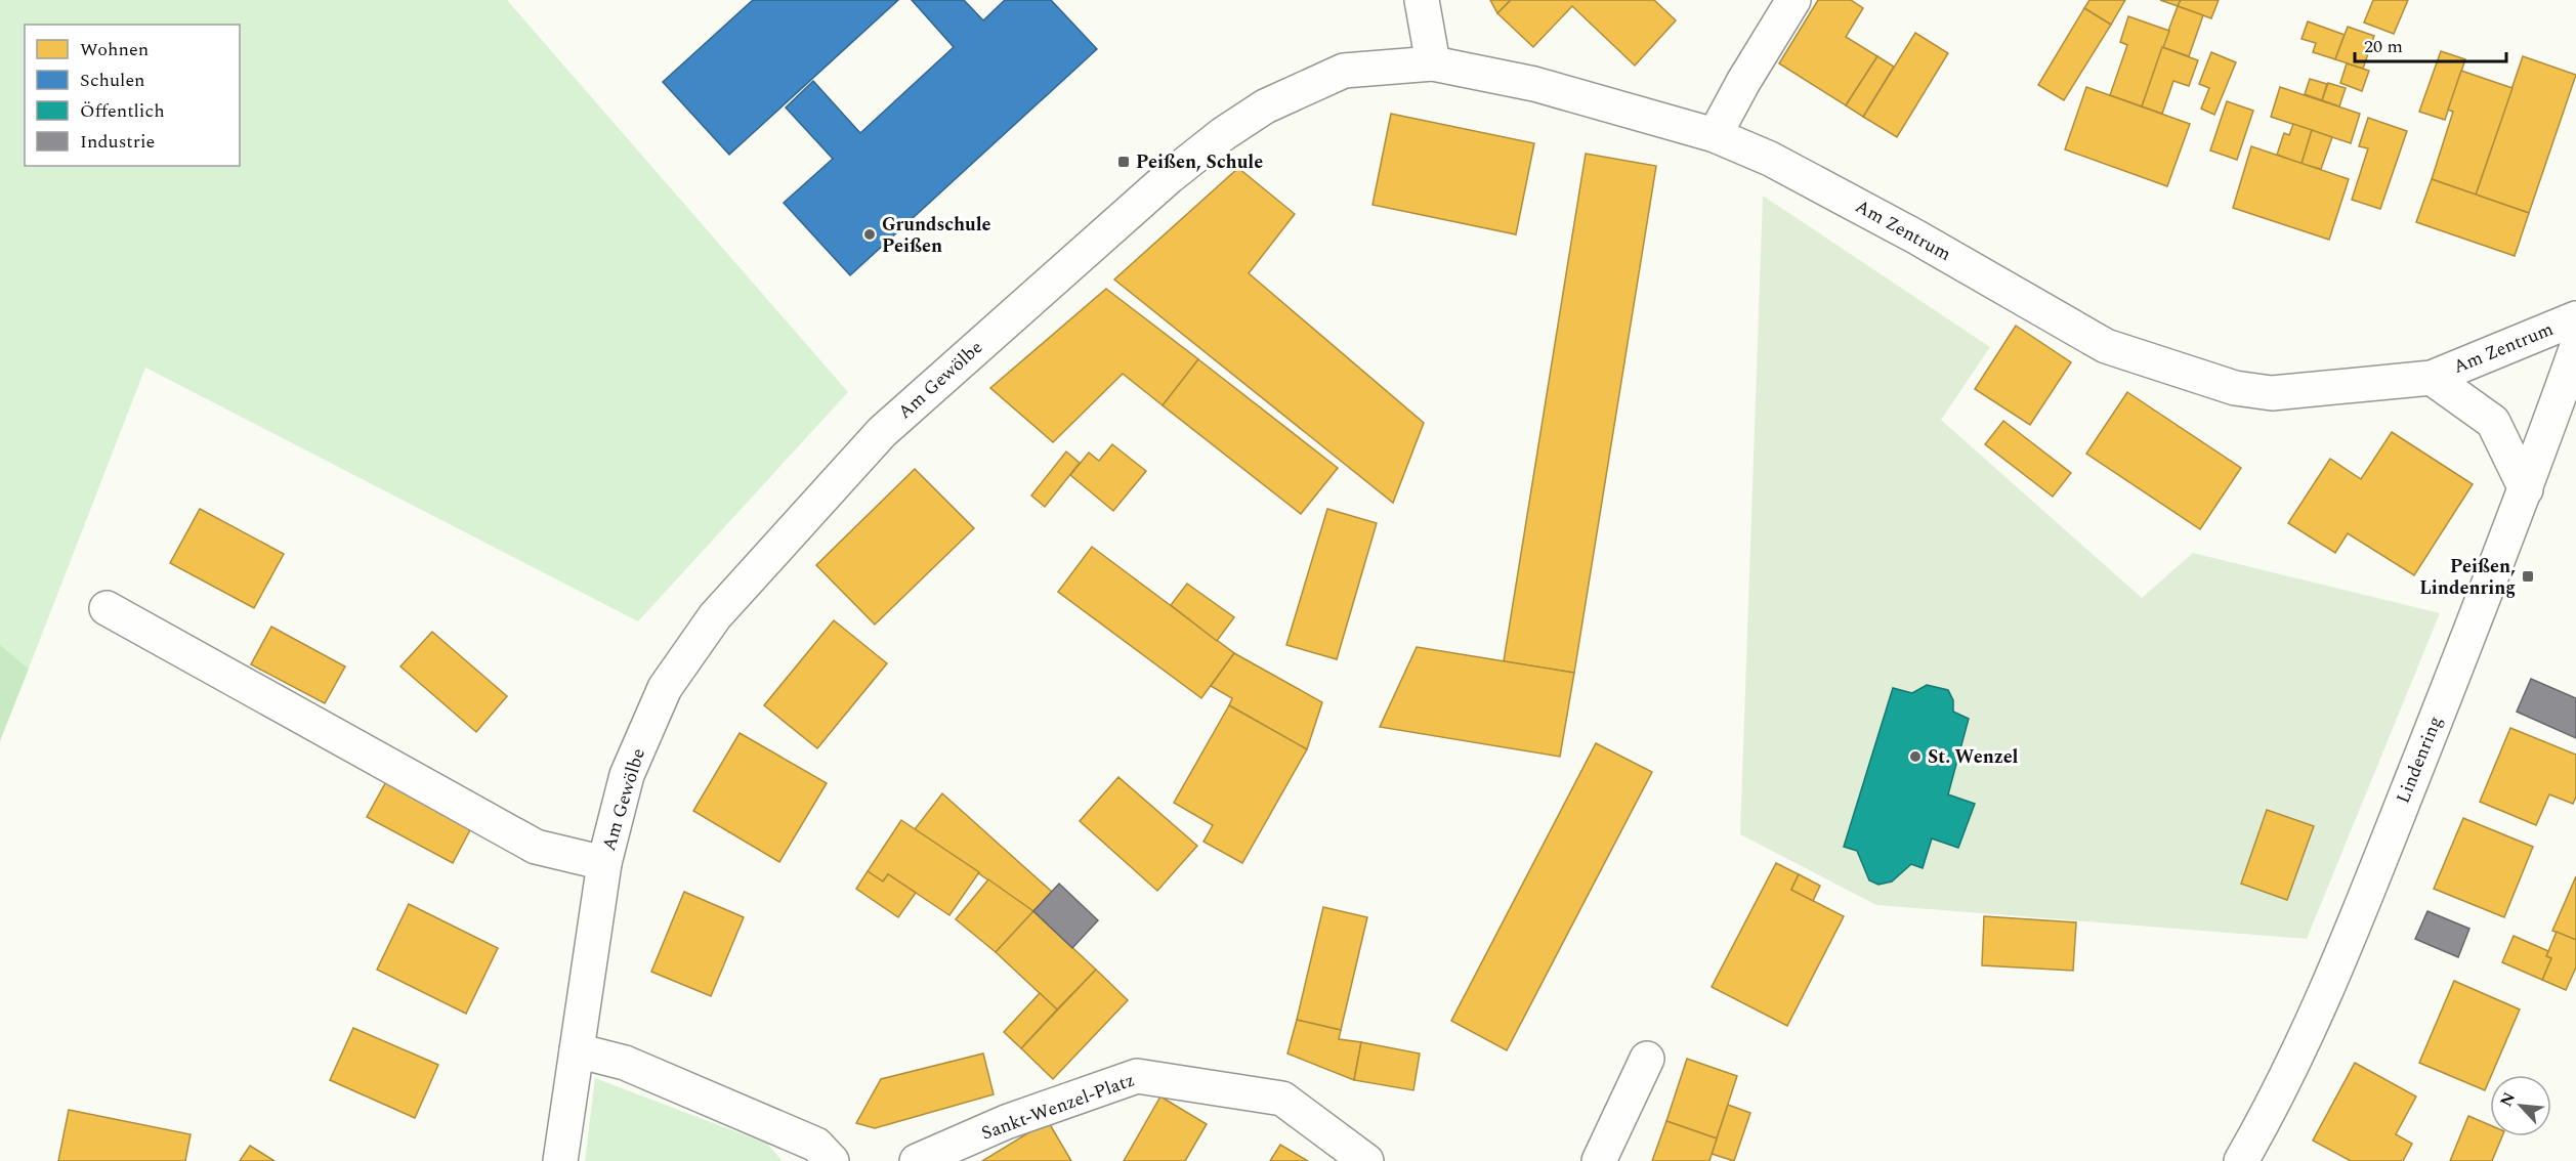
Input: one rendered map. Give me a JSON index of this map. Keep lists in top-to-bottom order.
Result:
{
  "streets": {
    "street": [
      "Am Zentrum",
      "Am Gewölbe",
      "Lindenring",
      "Sankt-Wenzel-Platz"
    ]
  },
  "crossings": [
    ["Am Zentrum", "Am Gewölbe"],
    ["Am Zentrum", "Lindenring"]
  ],
  "places": {
    "transit": ["Peißen, Schule", "Peißen, Lindenring"],
    "other": ["Grundschule Peißen", "St. Wenzel"]
  },
  "legend": [
    "Wohnen",
    "Schulen",
    "Öffentlich",
    "Industrie"
  ],
  "scale_bar": "20 m",
  "north": "top left"
}
